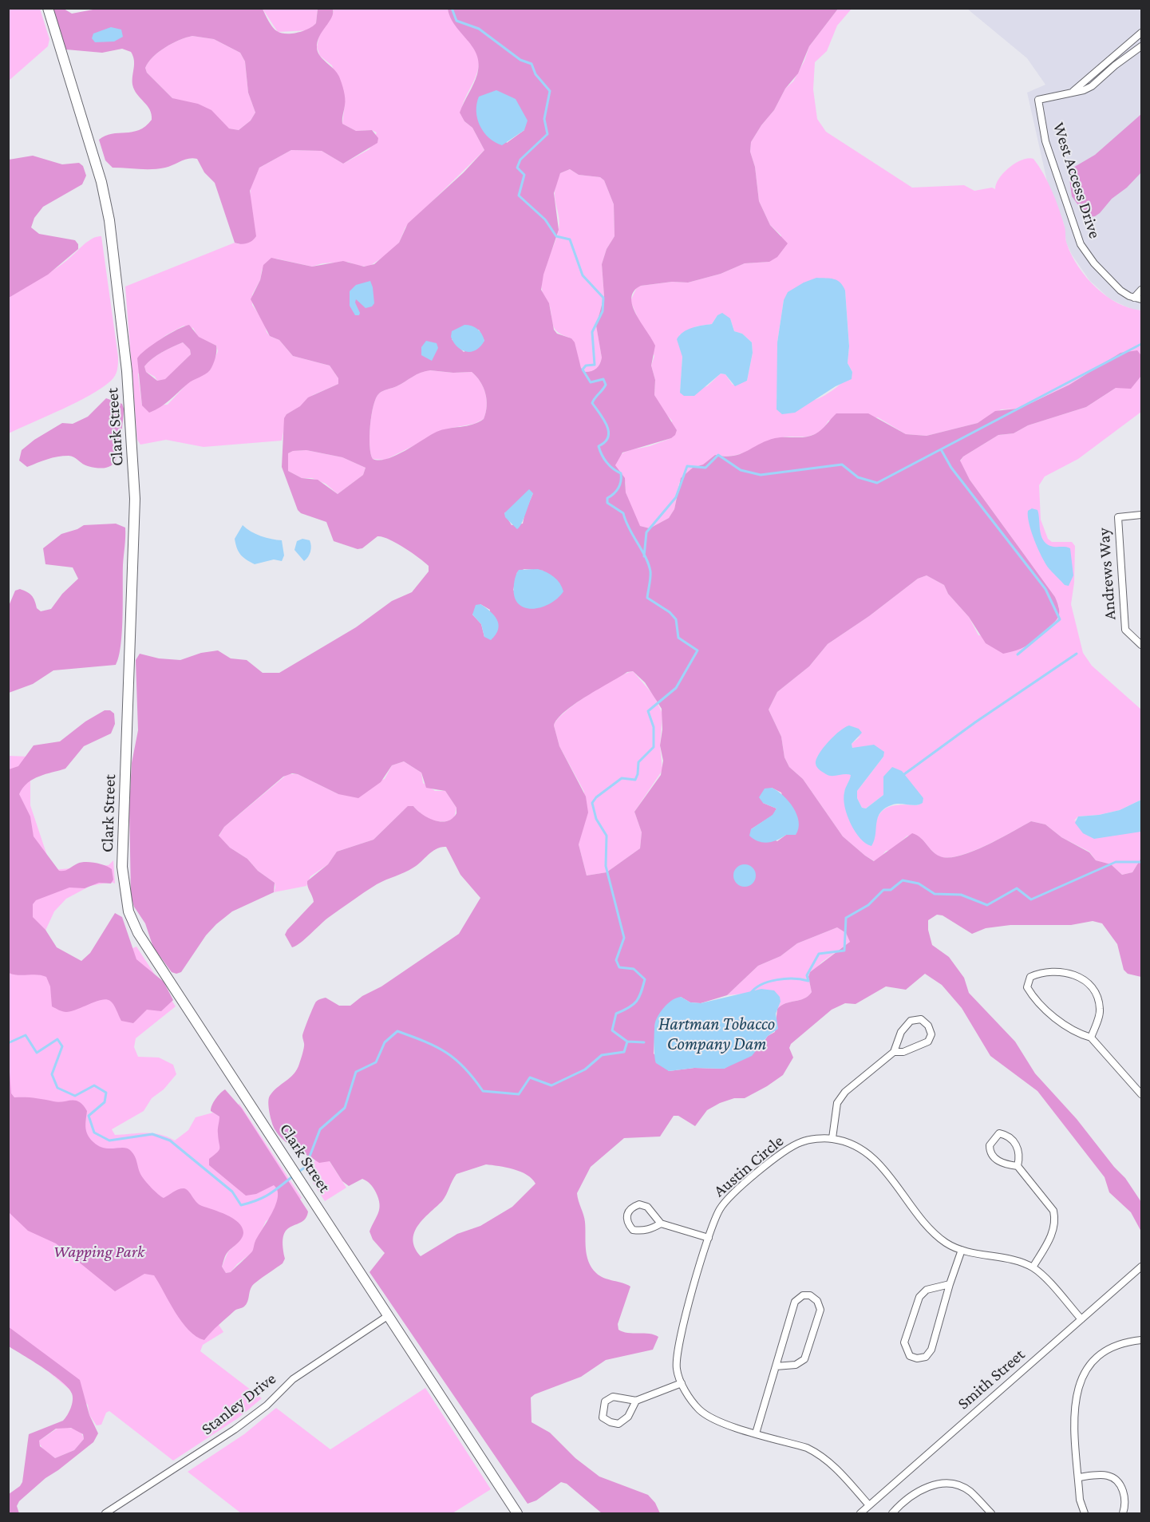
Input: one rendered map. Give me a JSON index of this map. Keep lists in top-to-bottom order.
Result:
{
  "streets": {
    "main road": ["Clark Street"],
    "street": [
      "West Access Drive",
      "Andrews Way",
      "Austin Circle",
      "Smith Street",
      "Stanley Drive"
    ]
  },
  "crossings": [
    ["Clark Street", "Stanley Drive"],
    ["Austin Circle", "Smith Street"]
  ],
  "water": ["Hartman Tobacco Company Dam"],
  "parks": ["Wapping Park"]
}
